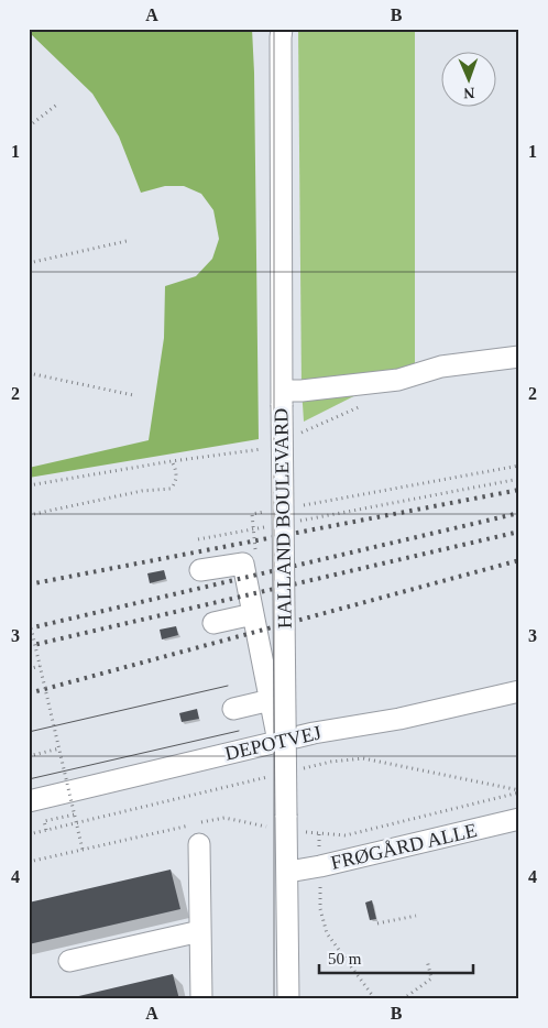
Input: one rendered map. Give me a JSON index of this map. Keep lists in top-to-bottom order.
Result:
{
  "streets": {
    "street": ["HALLAND BOULEVARD", "DEPOTVEJ", "FRØGÅRD ALLE"]
  },
  "crossings": [
    ["HALLAND BOULEVARD", "FRØGÅRD ALLE"]
  ],
  "scale_bar": "50 m",
  "north": "bottom",
  "grid": {
    "columns": ["A", "B"],
    "rows": [
      "1",
      "2",
      "3",
      "4"
    ]
  }
}
